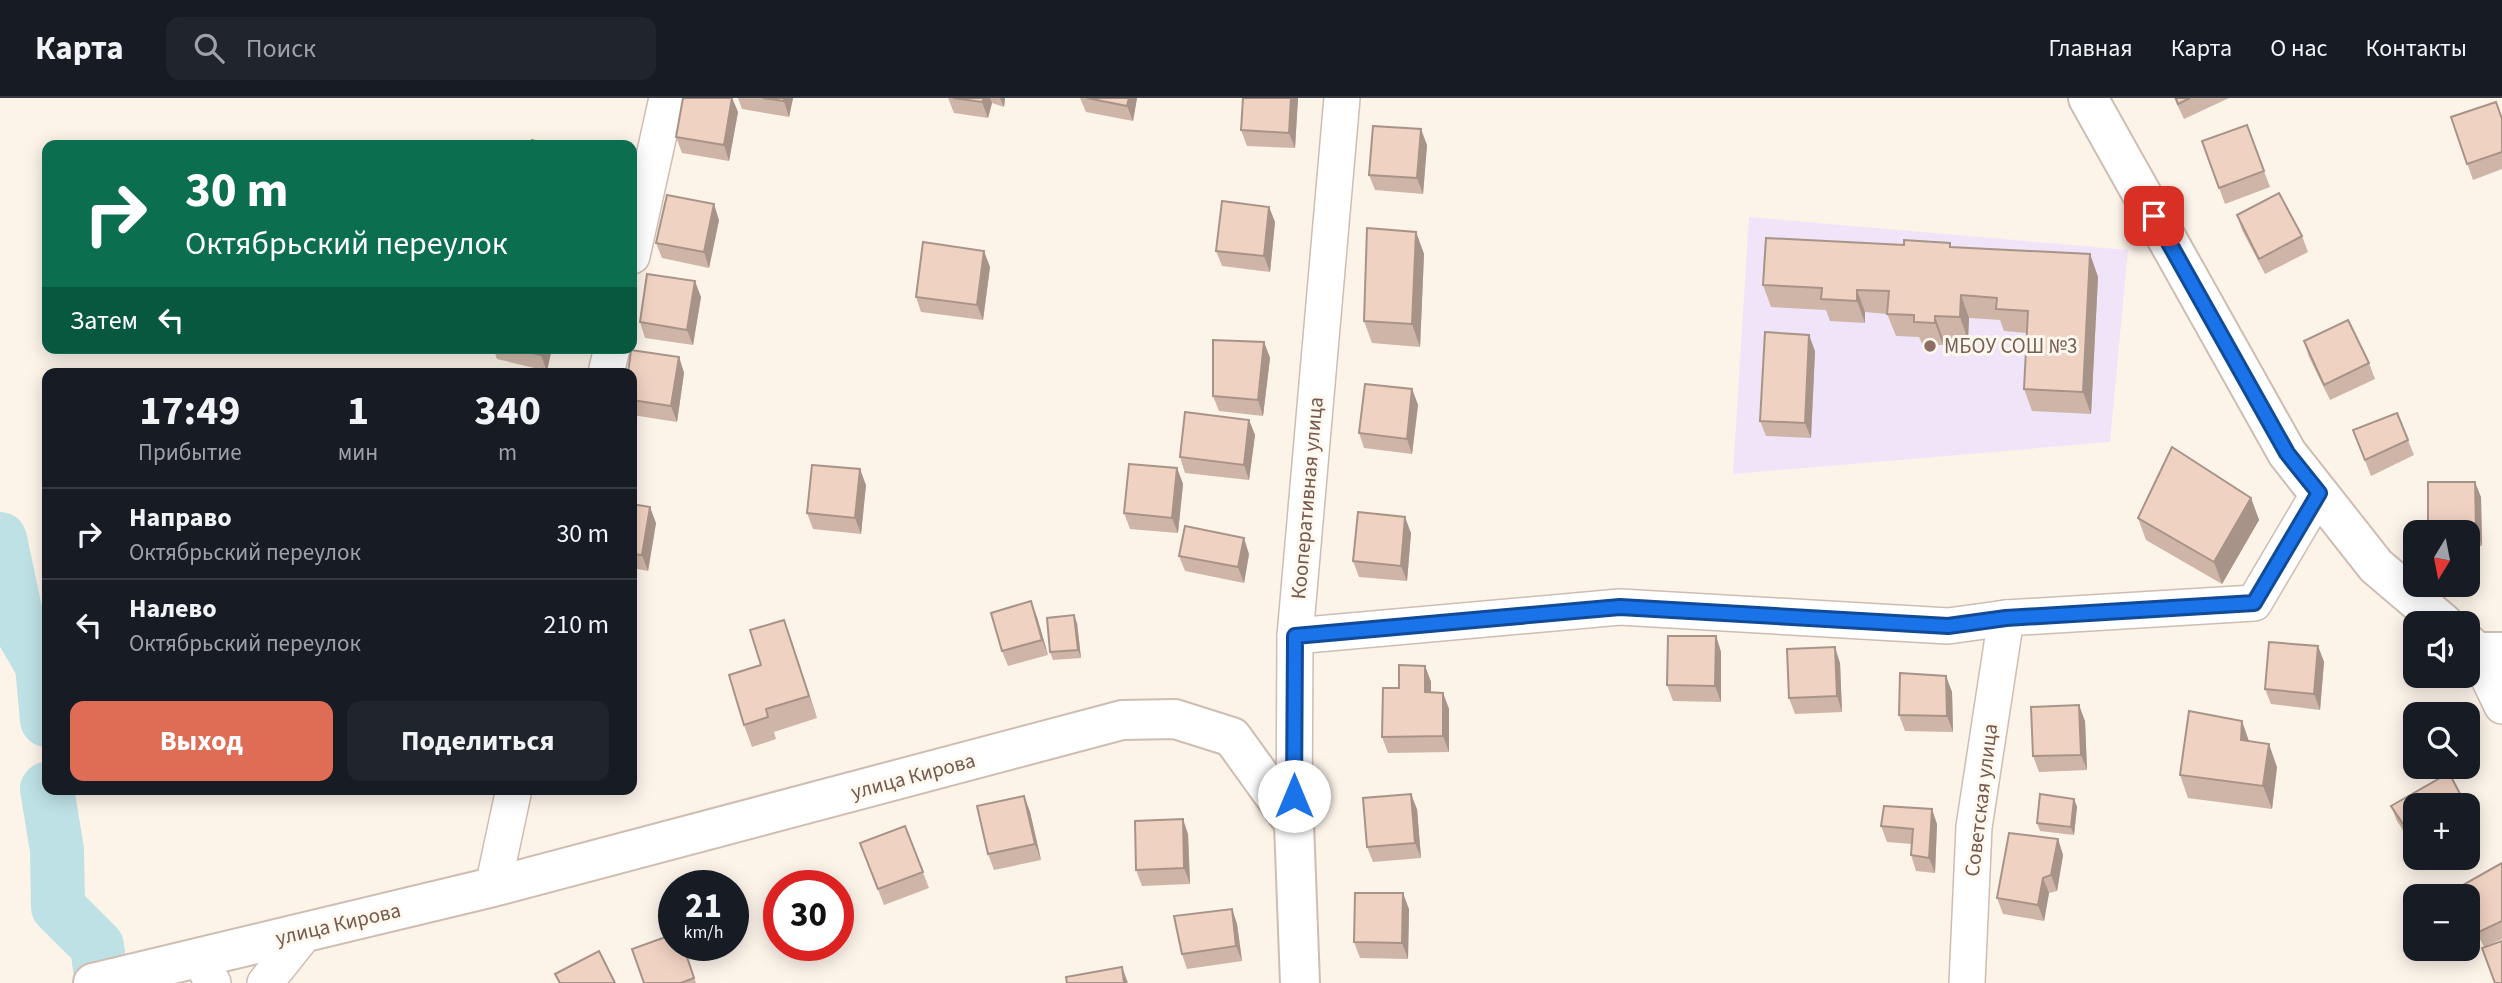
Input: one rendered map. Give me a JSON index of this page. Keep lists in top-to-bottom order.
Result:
{
  "streets": {
    "street": ["Кооперативная улица", "улица Кирова", "Советская улица"]
  },
  "crossings": [
    ["Кооперативная улица", "улица Кирова"]
  ],
  "places": ["МБОУ СОШ №3"],
  "north": "bottom",
  "page": {
    "header": "Карта",
    "search": "Поиск",
    "nav": [
      "Главная",
      "Карта",
      "О нас",
      "Контакты"
    ],
    "turn": ["30 m", "Октябрьский переулок"],
    "then": "Затем",
    "eta": [
      "17:49",
      "Прибытие",
      "1",
      "мин",
      "340",
      "m"
    ],
    "list": [
      {
        "name": "Направо",
        "note": "Октябрьский переулок",
        "value": "30 m"
      },
      {
        "name": "Налево",
        "note": "Октябрьский переулок",
        "value": "210 m"
      }
    ],
    "map_buttons": ["+", "−"],
    "buttons": ["Выход", "Поделиться"],
    "speed": "21 km/h",
    "limit": "30"
  }
}
